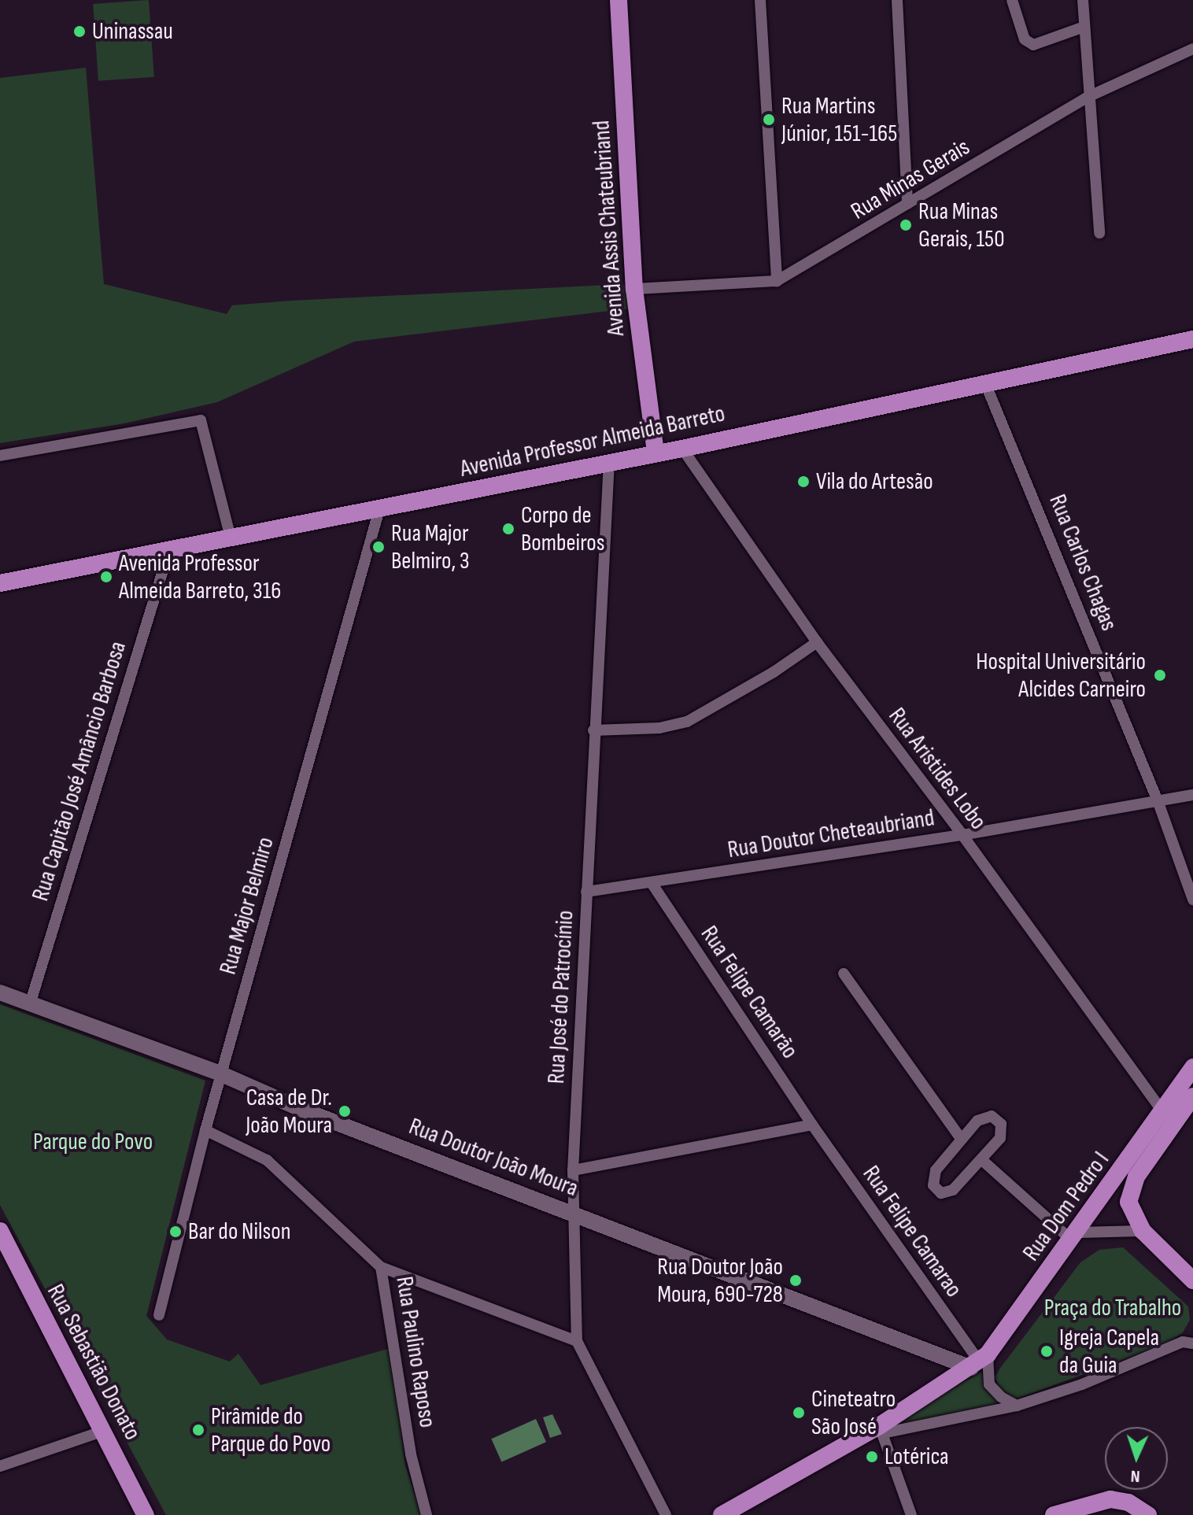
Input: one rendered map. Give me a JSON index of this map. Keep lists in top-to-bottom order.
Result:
{
  "streets": {
    "main road": [
      "Avenida Assis Chateubriand",
      "Avenida Professor Almeida Barreto",
      "Rua Doutor João Moura",
      "Rua Dom Pedro I",
      "Rua Sebastião Donato"
    ],
    "street": [
      "Rua Minas Gerais",
      "Rua Carlos Chagas",
      "Rua Aristides Lobo",
      "Rua Capitão José Amâncio Barbosa",
      "Rua Doutor Cheteaubriand",
      "Rua Major Belmiro",
      "Rua Felipe Camarão",
      "Rua José do Patrocínio",
      "Rua Felipe Camarao",
      "Rua Paulino Raposo"
    ]
  },
  "crossings": [
    ["Rua Minas Gerais", "Avenida Assis Chateubriand"],
    ["Avenida Assis Chateubriand", "Avenida Professor Almeida Barreto"],
    ["Avenida Professor Almeida Barreto", "Rua Carlos Chagas"],
    ["Avenida Professor Almeida Barreto", "Rua Aristides Lobo"],
    ["Avenida Professor Almeida Barreto", "Rua Capitão José Amâncio Barbosa"],
    ["Avenida Professor Almeida Barreto", "Rua Major Belmiro"],
    ["Avenida Professor Almeida Barreto", "Rua José do Patrocínio"],
    ["Rua Carlos Chagas", "Rua Doutor Cheteaubriand"],
    ["Rua Aristides Lobo", "Rua Doutor Cheteaubriand"],
    ["Rua Aristides Lobo", "Rua Dom Pedro I"],
    ["Rua Capitão José Amâncio Barbosa", "Rua Doutor João Moura"],
    ["Rua Doutor Cheteaubriand", "Rua Felipe Camarão"],
    ["Rua Doutor Cheteaubriand", "Rua José do Patrocínio"],
    ["Rua Major Belmiro", "Rua Doutor João Moura"],
    ["Rua Major Belmiro", "Rua Paulino Raposo"],
    ["Rua Felipe Camarão", "Rua Felipe Camarao"],
    ["Rua José do Patrocínio", "Rua Doutor João Moura"],
    ["Rua Doutor João Moura", "Rua Dom Pedro I"],
    ["Rua Doutor João Moura", "Rua Felipe Camarao"],
    ["Rua Dom Pedro I", "Rua Felipe Camarao"]
  ],
  "parks": ["Parque do Povo", "Praça do Trabalho"],
  "places": [
    "Uninassau",
    "Rua Martins Júnior, 151-165",
    "Rua Minas Gerais, 150",
    "Vila do Artesão",
    "Corpo de Bombeiros",
    "Rua Major Belmiro, 3",
    "Avenida Professor Almeida Barreto, 316",
    "Hospital Universitário Alcides Carneiro",
    "Casa de Dr. João Moura",
    "Bar do Nilson",
    "Rua Doutor João Moura, 690-728",
    "Igreja Capela da Guia",
    "Cineteatro São José",
    "Pirâmide do Parque do Povo",
    "Lotérica"
  ],
  "north": "bottom"
}
